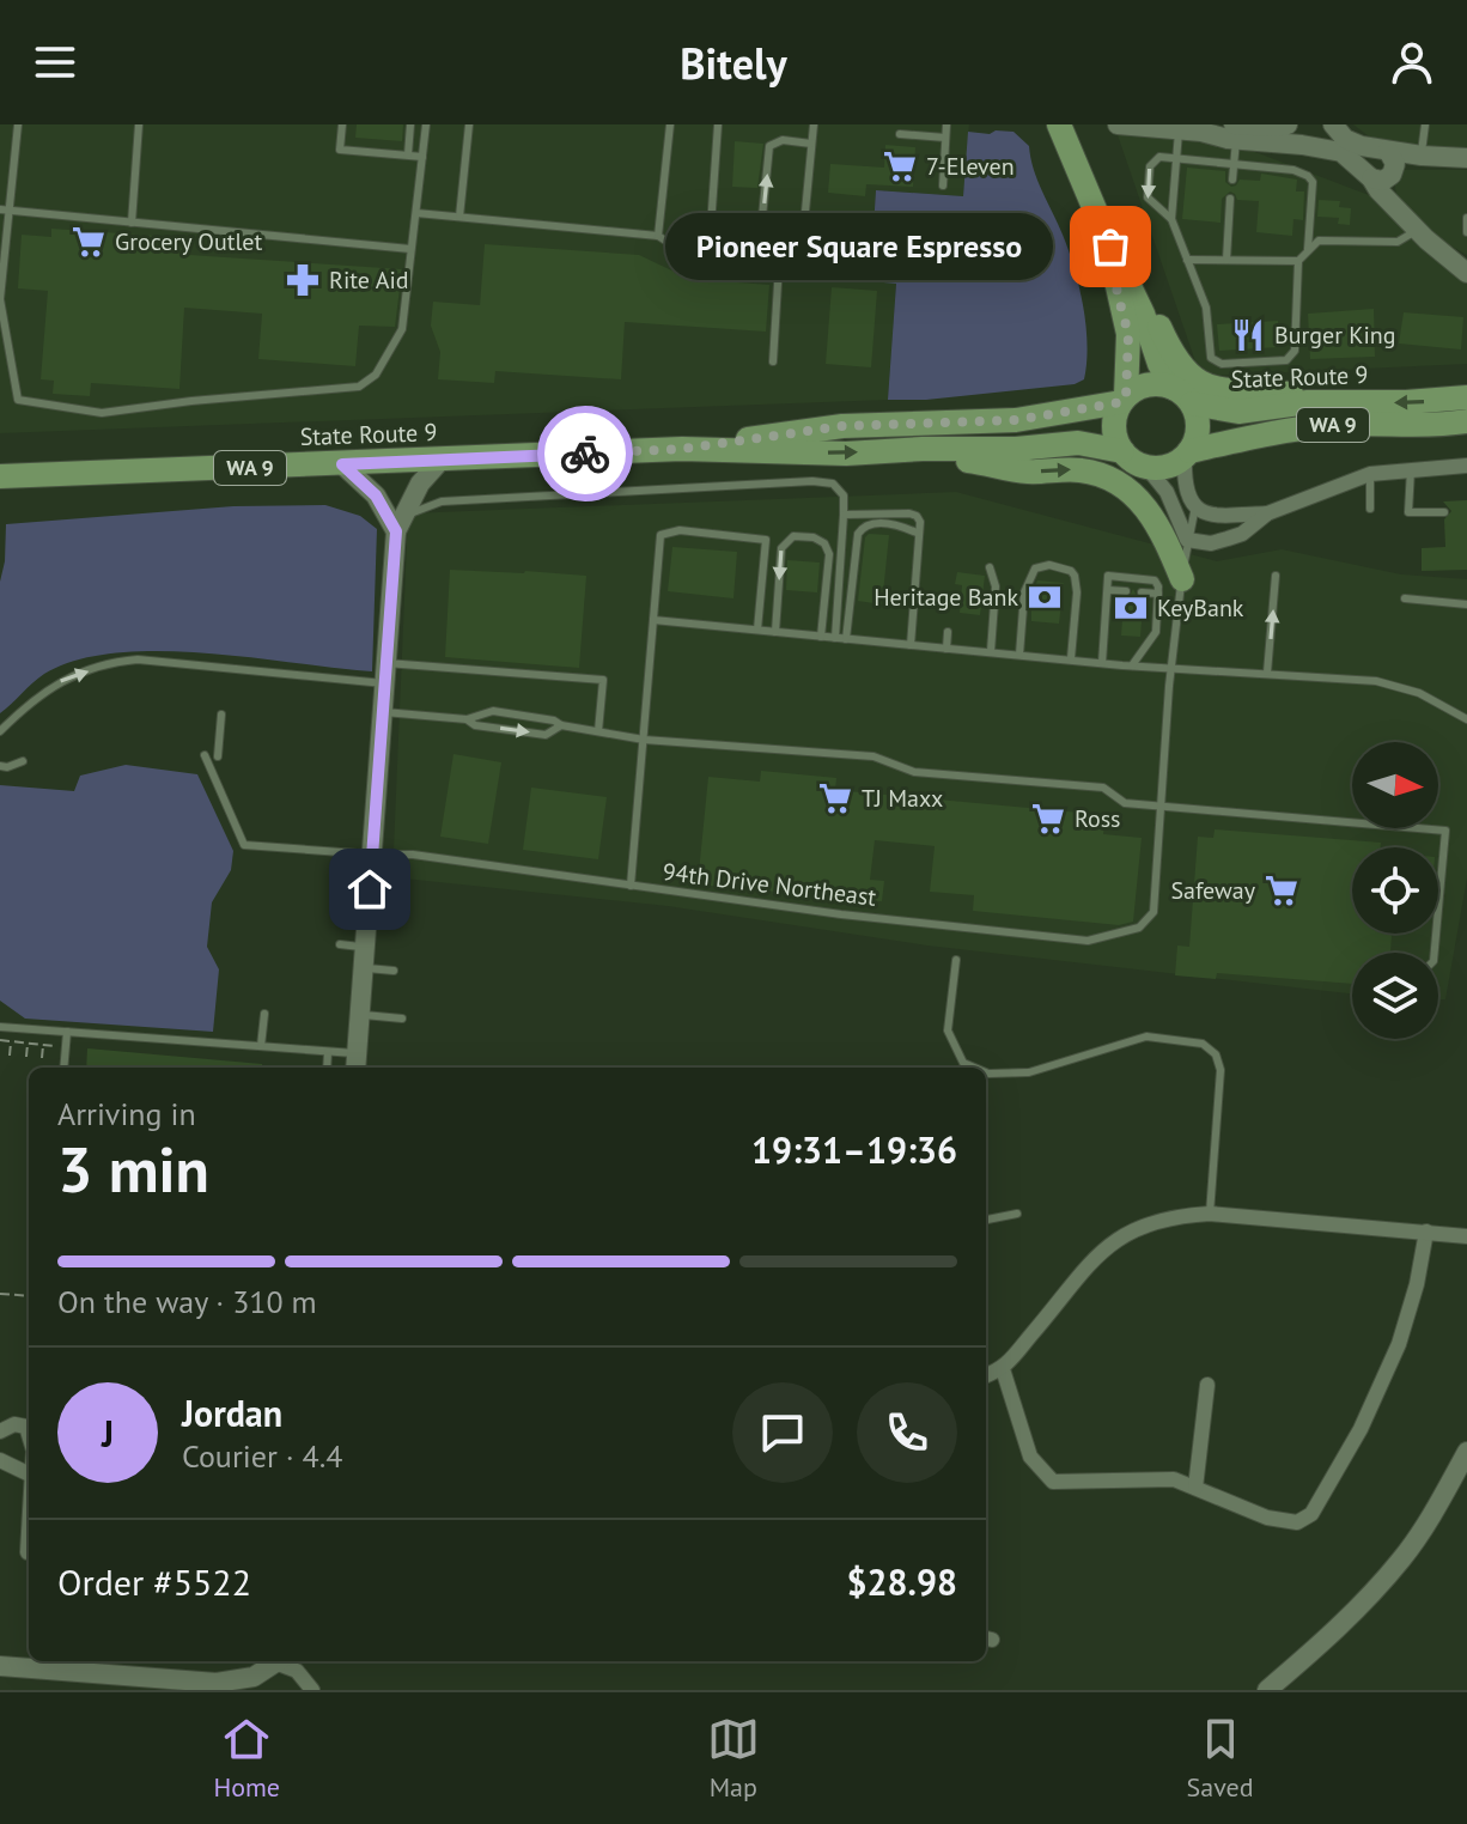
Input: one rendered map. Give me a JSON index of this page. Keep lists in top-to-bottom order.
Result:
{
  "streets": {
    "main road": ["State Route 9", "WA 9"],
    "lane": ["94th Drive Northeast"]
  },
  "places": {
    "supermarket": [
      "7-Eleven",
      "Grocery Outlet",
      "TJ Maxx",
      "Ross",
      "Safeway"
    ],
    "other": ["Pioneer Square Espresso"],
    "pharmacy": ["Rite Aid"],
    "restaurant": ["Burger King"],
    "bank": ["Heritage Bank", "KeyBank"]
  },
  "north": "right",
  "page": {
    "header": "Bitely",
    "bubble": "Pioneer Square Espresso",
    "heading": ["3 min", "Arriving in", "19:31–19:36"],
    "panel": [
      "Jordan",
      "Courier · 4.4",
      "Order #5522",
      "$28.98"
    ],
    "bar": "On the way · 310 m",
    "round": "J",
    "tabs": ["Home", "Map", "Saved"]
  }
}
